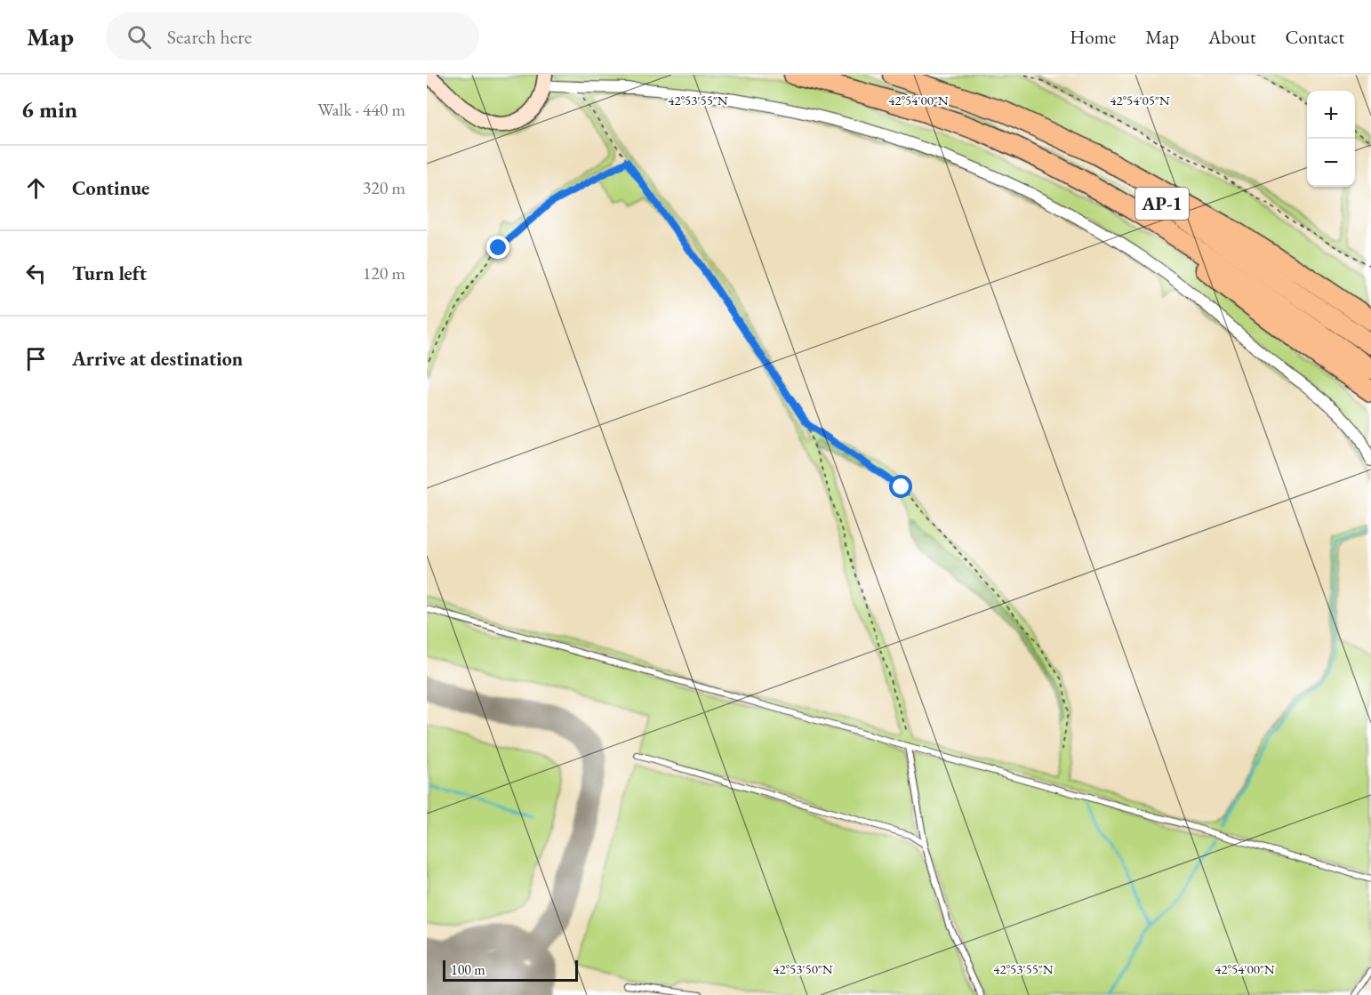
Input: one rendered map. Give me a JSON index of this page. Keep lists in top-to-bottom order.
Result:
{
  "streets": {
    "highway": ["AP-1"]
  },
  "scale_bar": "100 m",
  "page": {
    "header": "Map",
    "search": "Search here",
    "nav": [
      "Home",
      "Map",
      "About",
      "Contact"
    ],
    "heading": ["6 min", "Walk · 440 m"],
    "map_buttons": ["+", "−"],
    "list": [
      ["Continue", "320 m"],
      ["Turn left", "120 m"],
      "Arrive at destination"
    ],
    "scale": "100 m"
  },
  "coordinates": [
    "42°54'00\"N",
    "42°54'05\"N",
    "42°53'55\"N",
    "42°53'50\"N"
  ]
}
